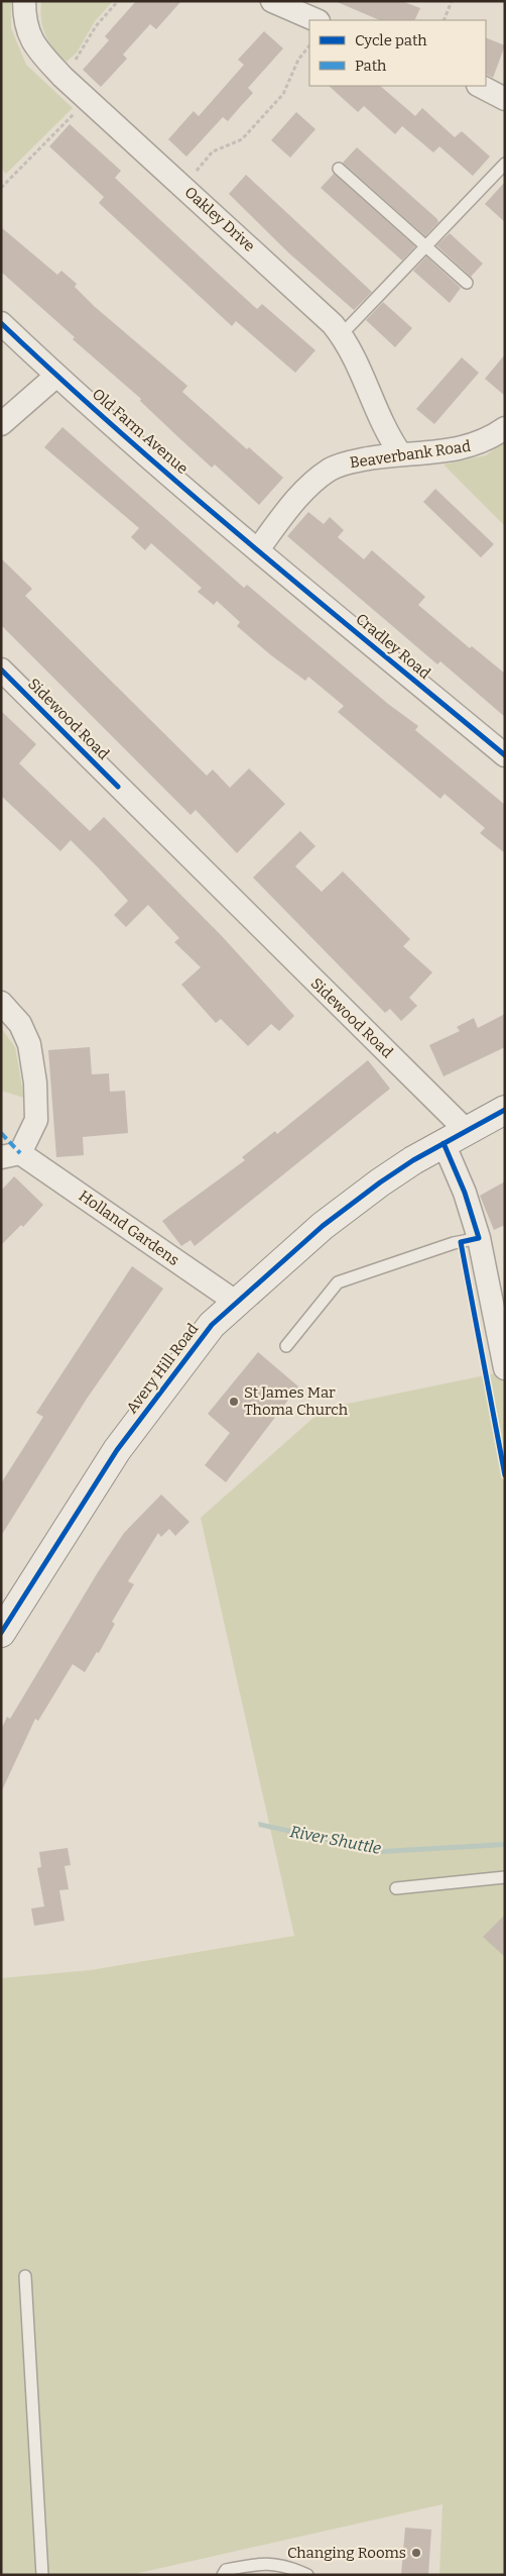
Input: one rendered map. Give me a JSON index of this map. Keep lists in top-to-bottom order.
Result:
{
  "streets": {
    "street": [
      "Oakley Drive",
      "Old Farm Avenue",
      "Beaverbank Road",
      "Cradley Road",
      "Sidewood Road",
      "Holland Gardens",
      "Avery Hill Road"
    ]
  },
  "crossings": [
    ["Oakley Drive", "Beaverbank Road"],
    ["Old Farm Avenue", "Beaverbank Road"],
    ["Old Farm Avenue", "Cradley Road"],
    ["Beaverbank Road", "Cradley Road"],
    ["Sidewood Road", "Avery Hill Road"],
    ["Holland Gardens", "Avery Hill Road"]
  ],
  "water": ["River Shuttle"],
  "places": ["St James Mar Thoma Church", "Changing Rooms"],
  "legend": ["Cycle path", "Path"]
}
